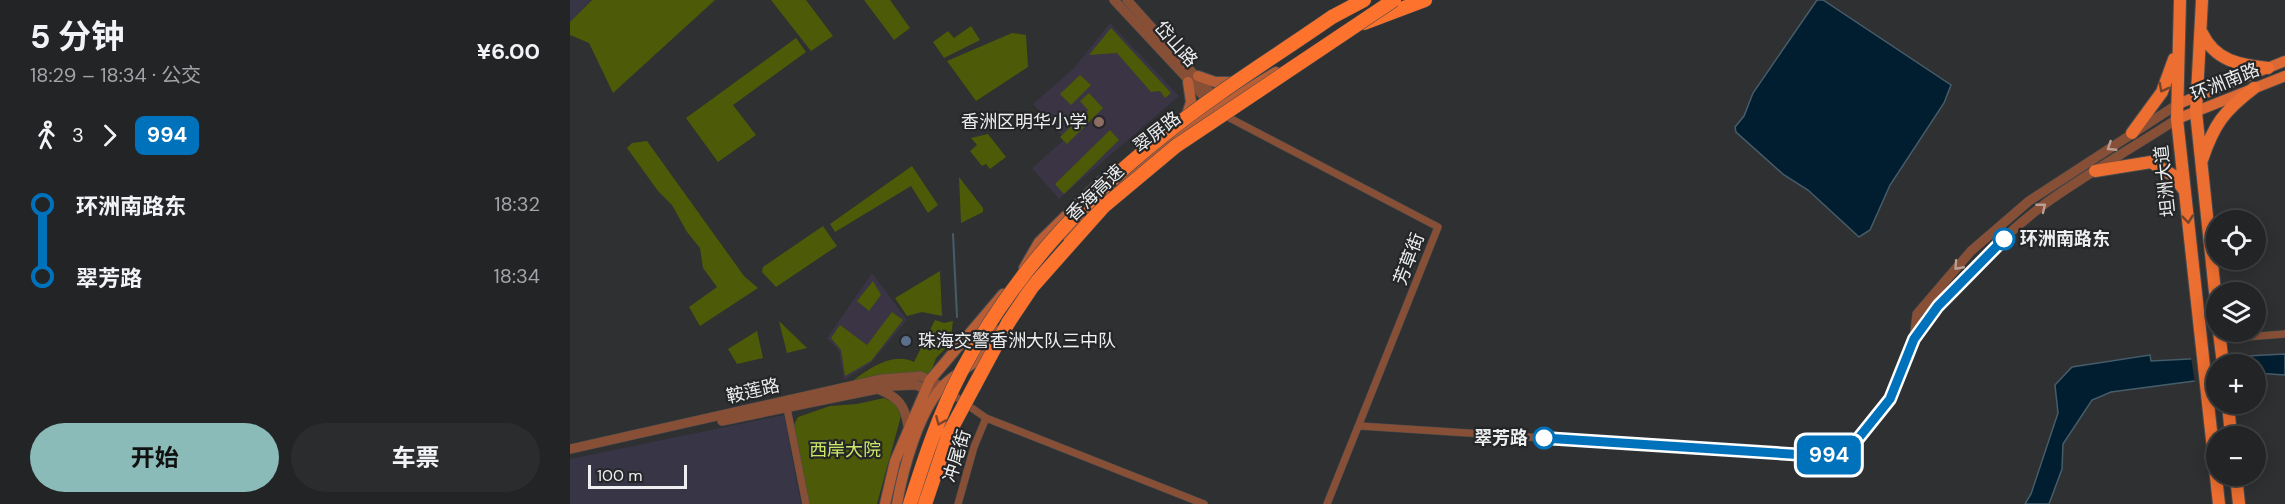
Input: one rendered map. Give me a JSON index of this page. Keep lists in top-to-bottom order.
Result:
{
  "streets": {
    "highway": ["坦洲大道", "香海高速"],
    "main road": ["环洲南路", "翠屏路"],
    "street": [
      "岱山路",
      "芳草街",
      "鞍莲路",
      "冲尾街"
    ]
  },
  "crossings": [
    ["岱山路", "翠屏路"],
    ["岱山路", "芳草街"],
    ["环洲南路", "坦洲大道"],
    ["翠屏路", "芳草街"],
    ["翠屏路", "鞍莲路"]
  ],
  "parks": ["西岸大院"],
  "places": [
    "香洲区明华小学",
    "环洲南路东",
    "珠海交警香洲大队三中队",
    "翠芳路"
  ],
  "lines": ["bus line 994"],
  "scale_bar": "100 m",
  "page": {
    "heading": ["5 分钟", "18:29 – 18:34 · 公交", "¥6.00"],
    "on_map": "994",
    "legs": ["3", "994"],
    "list": [
      {
        "name": "环洲南路东",
        "value": "18:32"
      },
      {
        "name": "翠芳路",
        "value": "18:34"
      }
    ],
    "map_buttons": ["+", "−"],
    "buttons": ["开始", "车票"],
    "scale": "100 m"
  }
}
